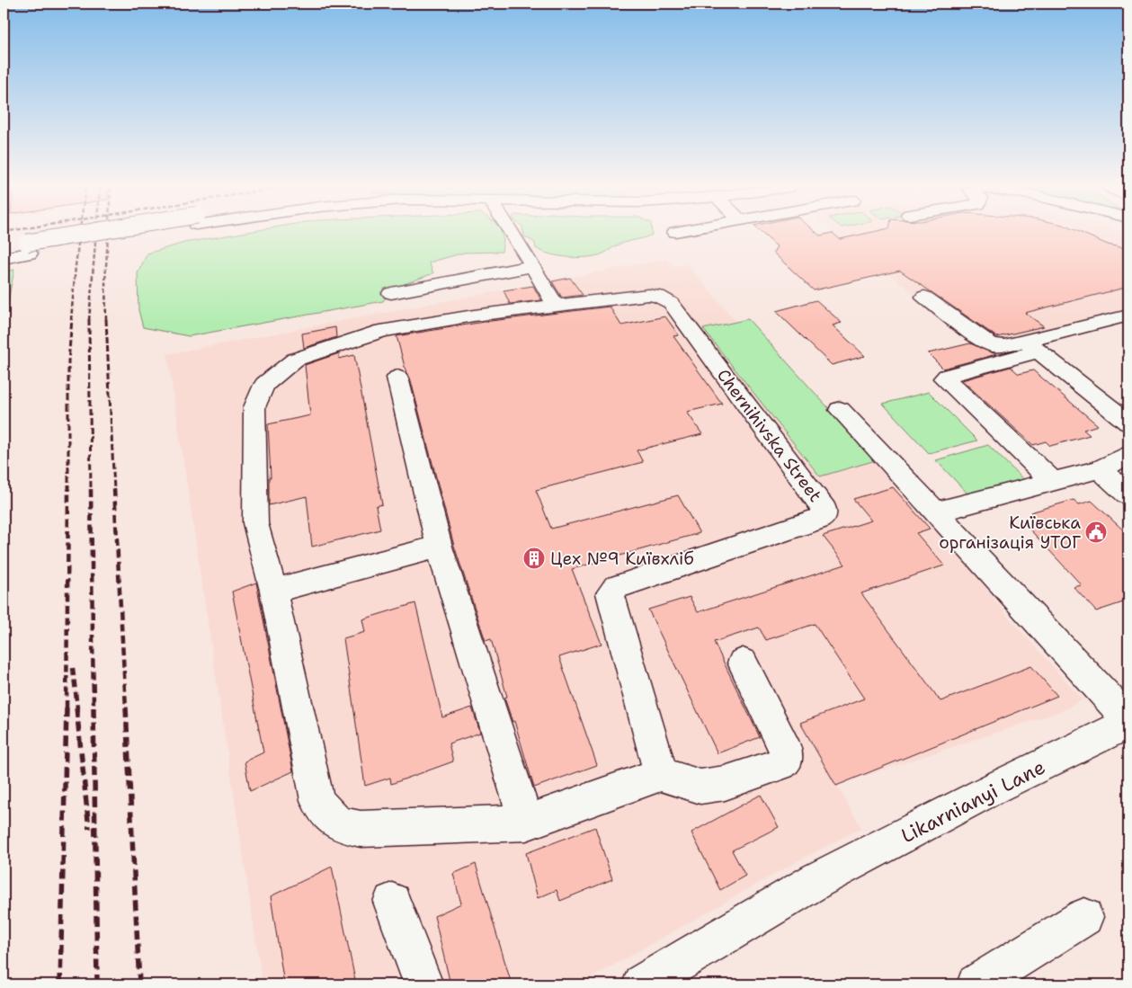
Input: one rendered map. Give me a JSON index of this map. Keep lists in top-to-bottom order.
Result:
{
  "streets": {
    "main road": ["Chernihivska Street", "Likarnianyi Lane"]
  },
  "places": {
    "public building": ["Київська організація УТОГ"],
    "building": ["Цех №9 Київхліб"]
  }
}
